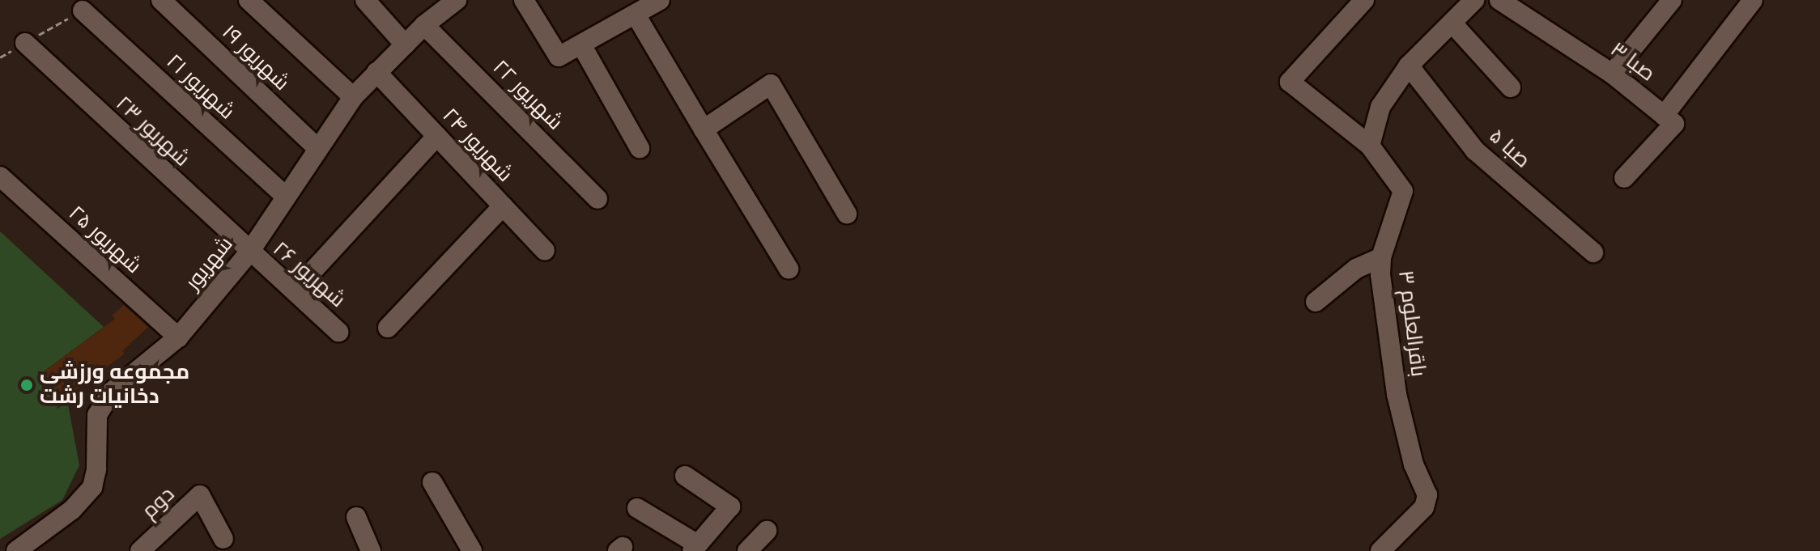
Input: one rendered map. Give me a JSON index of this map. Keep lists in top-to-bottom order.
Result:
{
  "streets": {
    "street": [
      "شهریور ۱۹",
      "صبا ۳",
      "شهریور ۲۱",
      "شهریور ۲۲",
      "شهریور ۲۳",
      "شهریور ۲۴",
      "صبا ۵",
      "شهریور ۲۵",
      "شهریور",
      "شهریور ۲۶",
      "باقرالعلوم ۳",
      "دوم"
    ]
  },
  "crossings": [
    ["شهریور ۱۹", "شهریور"],
    ["شهریور ۲۱", "شهریور"],
    ["شهریور ۲۲", "شهریور"],
    ["شهریور ۲۳", "شهریور"],
    ["شهریور ۲۳", "شهریور ۲۶"],
    ["شهریور ۲۴", "شهریور"],
    ["شهریور ۲۵", "شهریور"],
    ["شهریور", "شهریور ۲۶"]
  ],
  "places": ["مجموعه ورزشی دخانیات رشت"]
}
